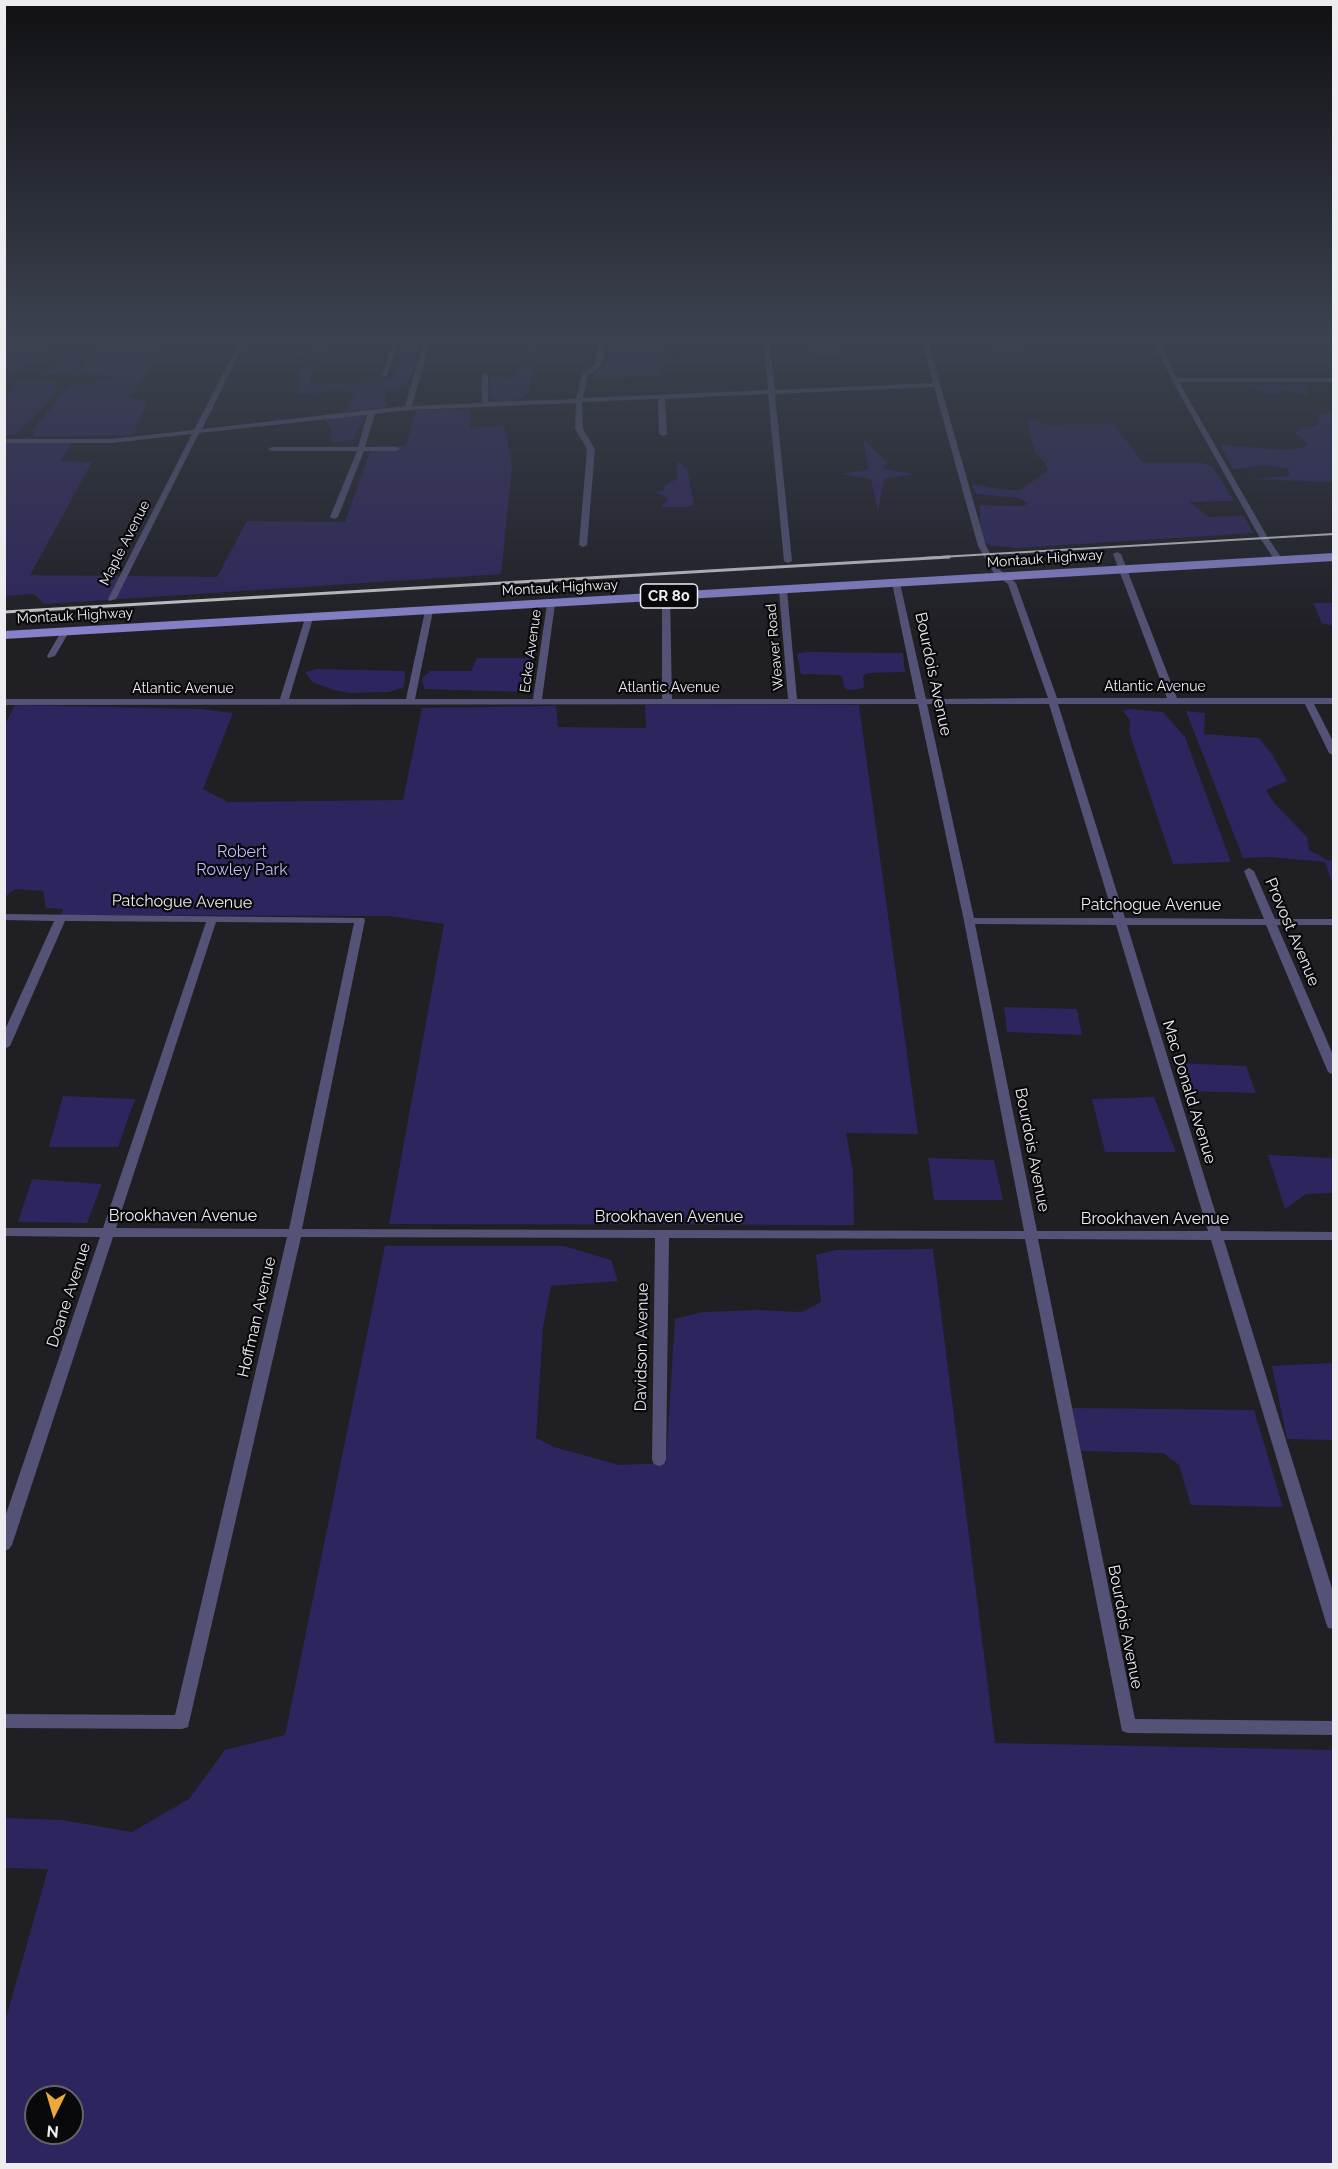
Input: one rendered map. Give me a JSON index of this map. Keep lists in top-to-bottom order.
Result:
{
  "streets": {
    "main road": ["Montauk Highway", "CR 80"],
    "street": [
      "Maple Avenue",
      "Weaver Road",
      "Ecke Avenue",
      "Bourdois Avenue",
      "Atlantic Avenue",
      "Patchogue Avenue",
      "Provost Avenue",
      "Mac Donald Avenue",
      "Brookhaven Avenue",
      "Doane Avenue",
      "Hoffman Avenue",
      "Davidson Avenue"
    ]
  },
  "crossings": [
    ["Montauk Highway", "Weaver Road"],
    ["Montauk Highway", "Ecke Avenue"],
    ["Montauk Highway", "Bourdois Avenue"],
    ["Montauk Highway", "Mac Donald Avenue"],
    ["Weaver Road", "Atlantic Avenue"],
    ["Ecke Avenue", "Atlantic Avenue"],
    ["Bourdois Avenue", "Atlantic Avenue"],
    ["Bourdois Avenue", "Patchogue Avenue"],
    ["Bourdois Avenue", "Brookhaven Avenue"],
    ["Atlantic Avenue", "Mac Donald Avenue"],
    ["Patchogue Avenue", "Provost Avenue"],
    ["Patchogue Avenue", "Mac Donald Avenue"],
    ["Patchogue Avenue", "Doane Avenue"],
    ["Patchogue Avenue", "Hoffman Avenue"],
    ["Mac Donald Avenue", "Brookhaven Avenue"],
    ["Brookhaven Avenue", "Doane Avenue"],
    ["Brookhaven Avenue", "Hoffman Avenue"],
    ["Brookhaven Avenue", "Davidson Avenue"]
  ],
  "parks": ["Robert Rowley Park"],
  "north": "bottom"
}
